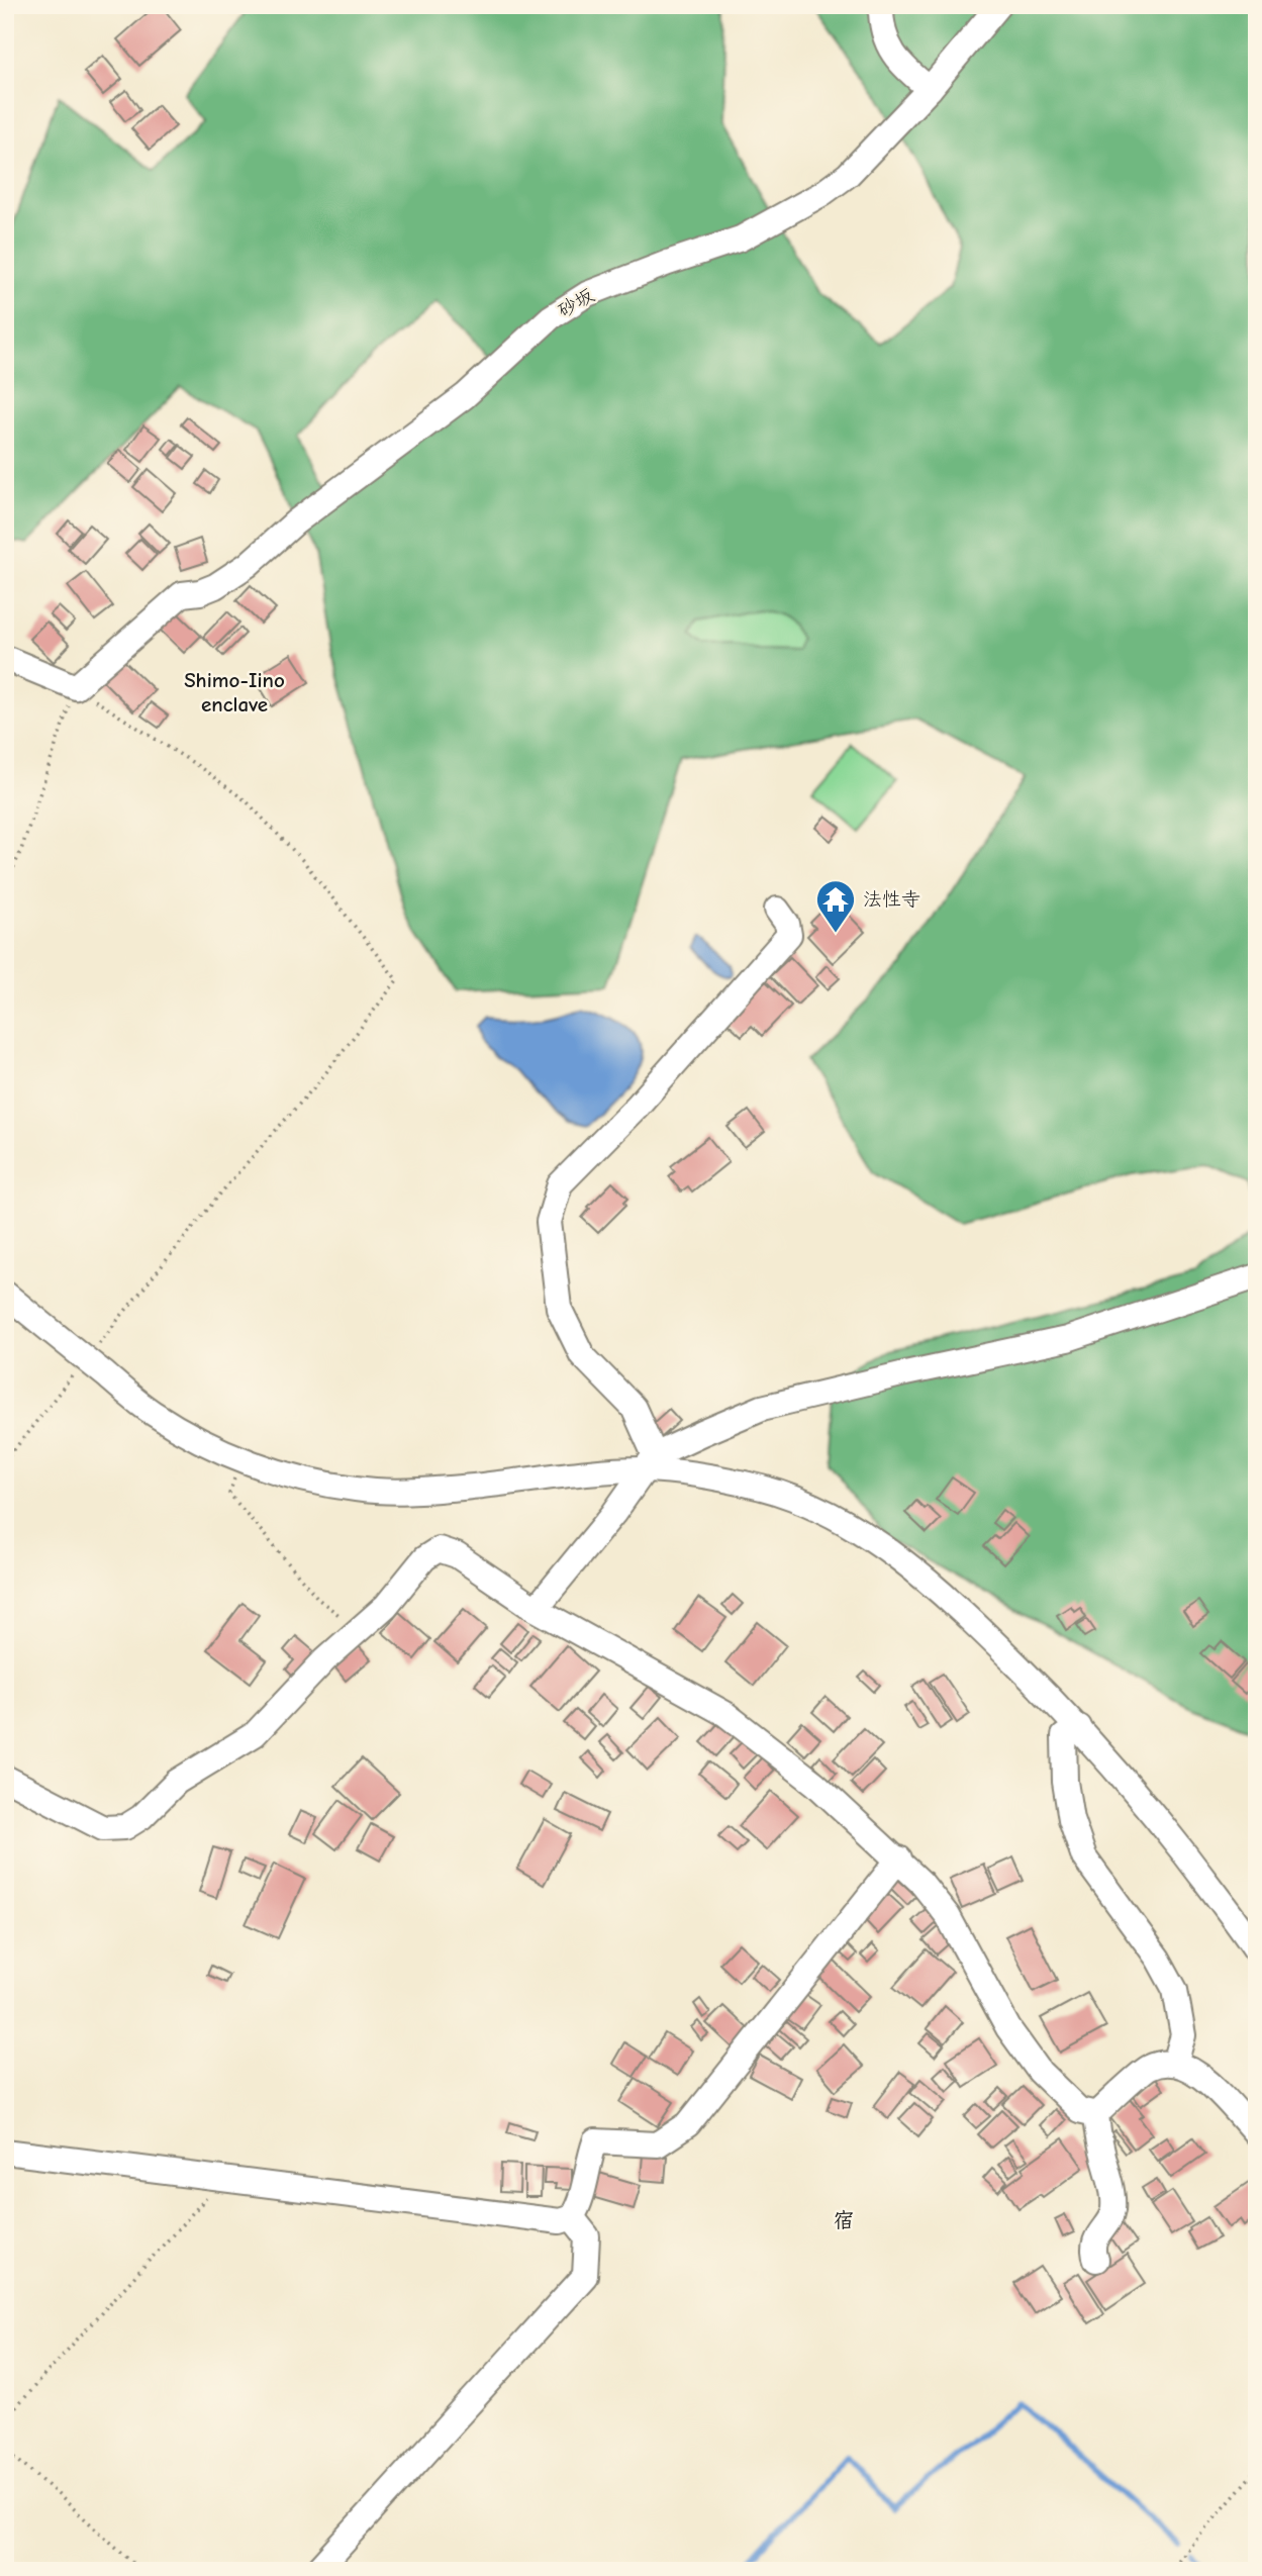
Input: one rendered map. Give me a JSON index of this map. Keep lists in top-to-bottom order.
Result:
{
  "streets": {
    "street": ["砂坂"]
  },
  "districts": ["Shimo-Iino enclave", "宿"],
  "places": {
    "temple": ["法性寺"]
  }
}
